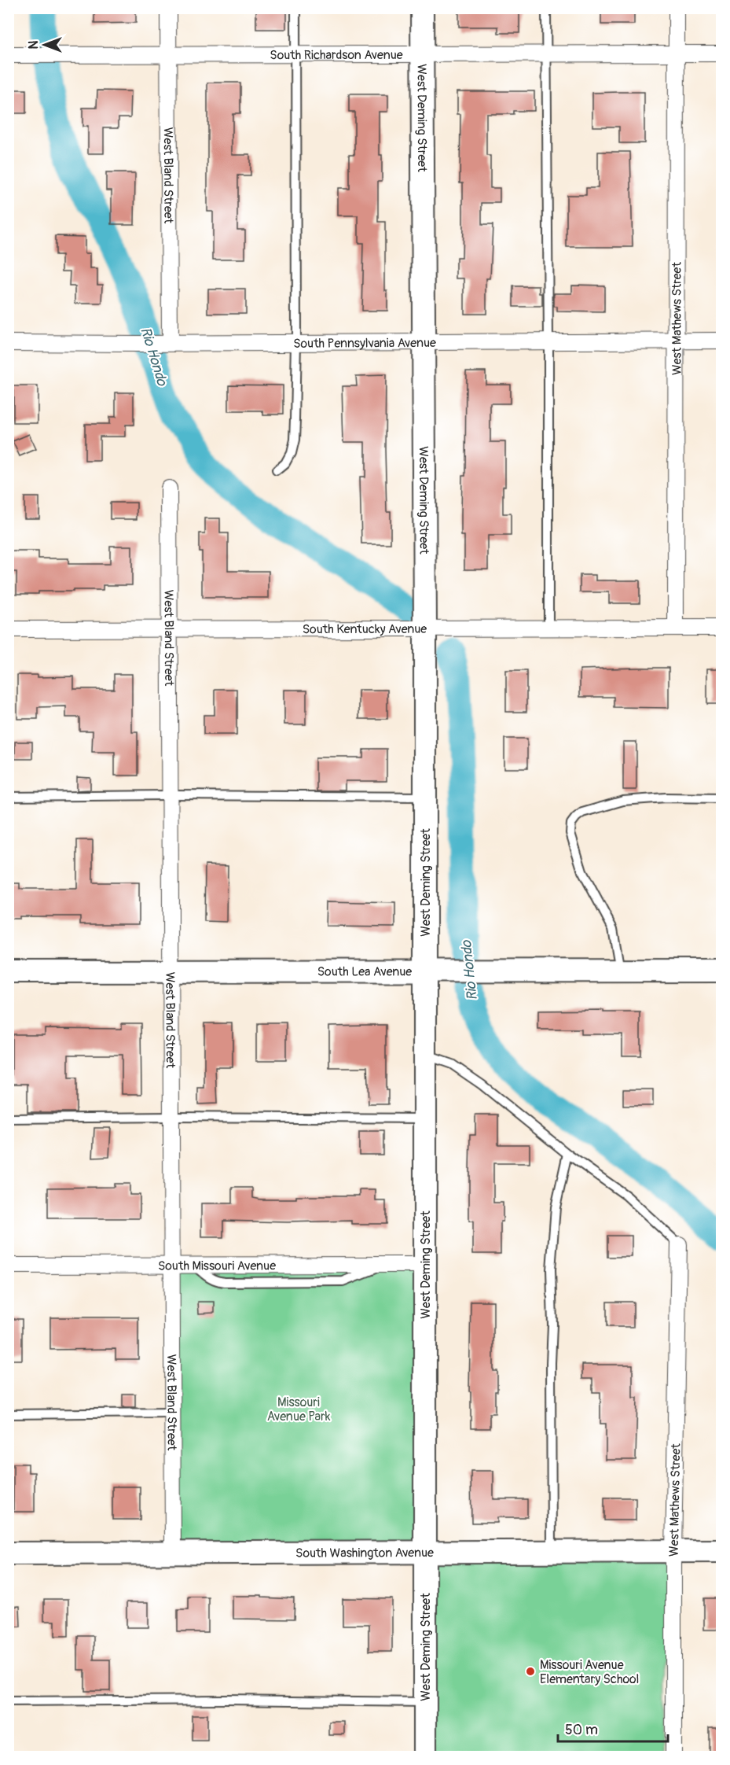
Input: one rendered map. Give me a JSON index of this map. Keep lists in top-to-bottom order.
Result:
{
  "streets": {
    "street": [
      "South Richardson Avenue",
      "West Deming Street",
      "West Bland Street",
      "West Mathews Street",
      "South Pennsylvania Avenue",
      "South Kentucky Avenue",
      "South Lea Avenue",
      "South Missouri Avenue",
      "South Washington Avenue"
    ]
  },
  "crossings": [
    ["South Richardson Avenue", "West Deming Street"],
    ["South Richardson Avenue", "West Bland Street"],
    ["South Richardson Avenue", "West Mathews Street"],
    ["West Deming Street", "South Pennsylvania Avenue"],
    ["West Deming Street", "South Kentucky Avenue"],
    ["West Deming Street", "South Lea Avenue"],
    ["West Deming Street", "South Missouri Avenue"],
    ["West Deming Street", "South Washington Avenue"],
    ["West Bland Street", "South Pennsylvania Avenue"],
    ["West Bland Street", "South Kentucky Avenue"],
    ["West Bland Street", "South Lea Avenue"],
    ["West Bland Street", "South Missouri Avenue"],
    ["West Bland Street", "South Washington Avenue"],
    ["West Mathews Street", "South Pennsylvania Avenue"],
    ["West Mathews Street", "South Kentucky Avenue"],
    ["West Mathews Street", "South Washington Avenue"]
  ],
  "water": ["Rio Hondo"],
  "parks": ["Missouri Avenue Park"],
  "places": ["Missouri Avenue Elementary School"],
  "scale_bar": "50 m",
  "north": "left"
}
